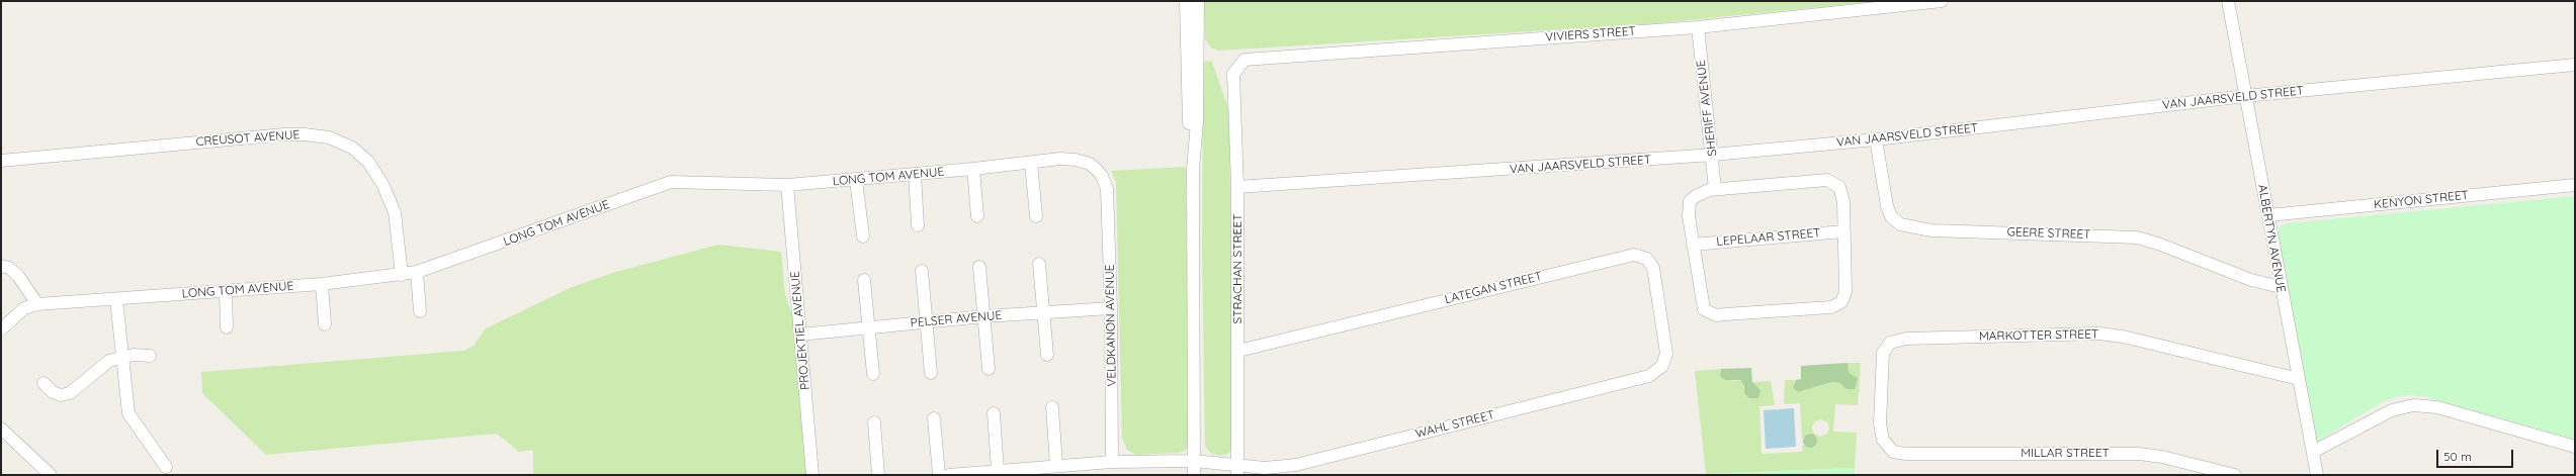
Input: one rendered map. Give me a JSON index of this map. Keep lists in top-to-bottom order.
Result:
{
  "streets": {
    "street": [
      "VIVIERS STREET",
      "VAN JAARSVELD STREET",
      "SHERIFF AVENUE",
      "CREUSOT AVENUE",
      "LONG TOM AVENUE",
      "KENYON STREET",
      "GEERE STREET",
      "LEPELAAR STREET",
      "ALBERTYN AVENUE",
      "STRACHAN STREET",
      "LATEGAN STREET",
      "PELSER AVENUE",
      "VELDKANON AVENUE",
      "PROJEKTIEL AVENUE",
      "MARKOTTER STREET",
      "WAHL STREET",
      "MILLAR STREET"
    ]
  },
  "crossings": [
    ["VIVIERS STREET", "SHERIFF AVENUE"],
    ["VIVIERS STREET", "STRACHAN STREET"],
    ["VAN JAARSVELD STREET", "SHERIFF AVENUE"],
    ["VAN JAARSVELD STREET", "GEERE STREET"],
    ["VAN JAARSVELD STREET", "ALBERTYN AVENUE"],
    ["VAN JAARSVELD STREET", "STRACHAN STREET"],
    ["CREUSOT AVENUE", "LONG TOM AVENUE"],
    ["LONG TOM AVENUE", "VELDKANON AVENUE"],
    ["LONG TOM AVENUE", "PROJEKTIEL AVENUE"],
    ["KENYON STREET", "ALBERTYN AVENUE"],
    ["GEERE STREET", "ALBERTYN AVENUE"],
    ["ALBERTYN AVENUE", "MARKOTTER STREET"],
    ["STRACHAN STREET", "LATEGAN STREET"],
    ["STRACHAN STREET", "WAHL STREET"],
    ["LATEGAN STREET", "WAHL STREET"],
    ["PELSER AVENUE", "VELDKANON AVENUE"],
    ["PELSER AVENUE", "PROJEKTIEL AVENUE"],
    ["VELDKANON AVENUE", "WAHL STREET"],
    ["MARKOTTER STREET", "MILLAR STREET"]
  ],
  "scale_bar": "50 m"
}
